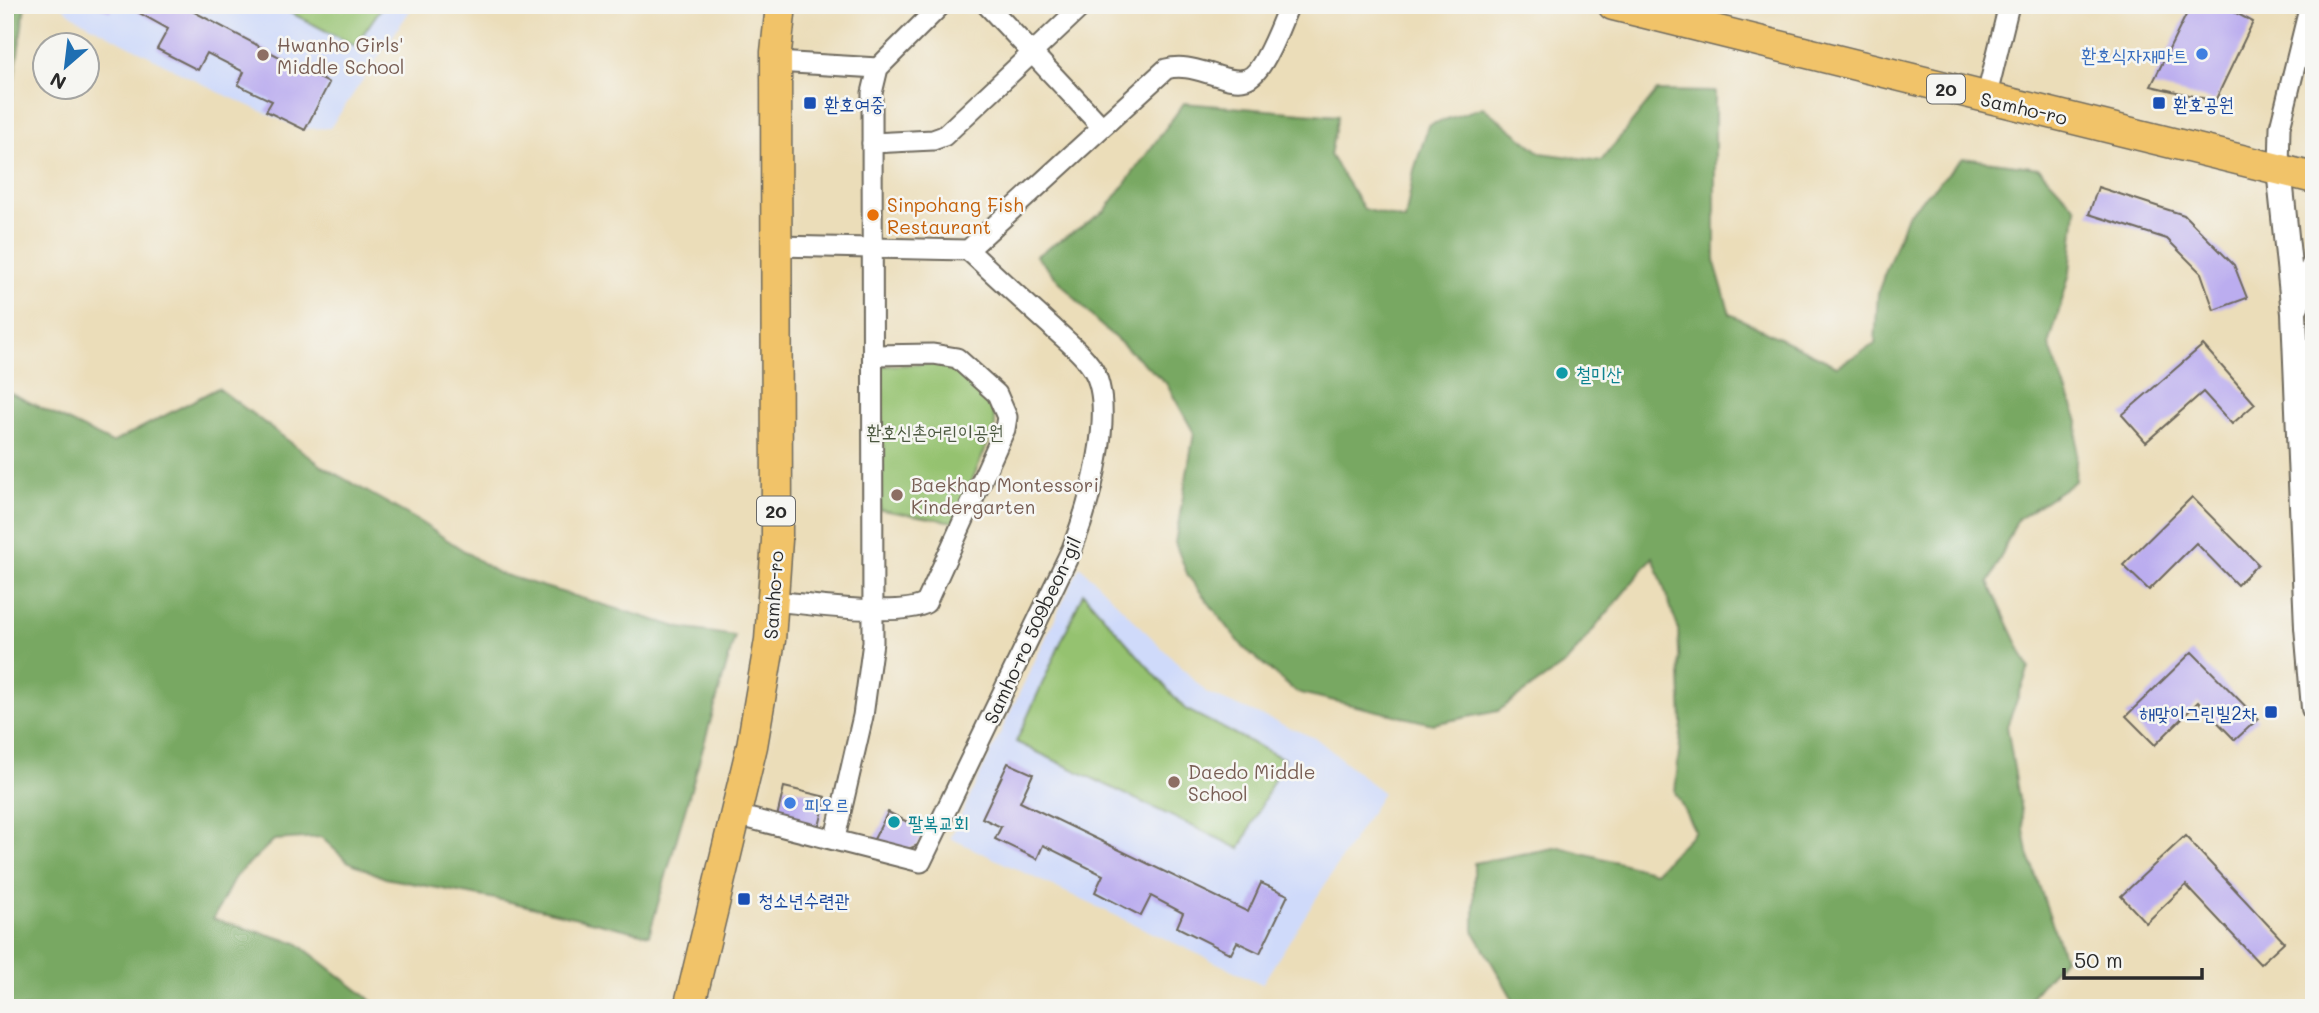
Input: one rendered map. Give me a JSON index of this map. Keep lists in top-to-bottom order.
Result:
{
  "streets": {
    "main road": ["20", "Samho-ro"],
    "street": ["Samho-ro 509beon-gil"]
  },
  "crossings": [
    ["Samho-ro", "Samho-ro 509beon-gil"]
  ],
  "parks": ["환호신촌어린이공원"],
  "places": {
    "other": [
      "환호식자재마트",
      "Hwanho Girls' Middle School",
      "Sinpohang Fish Restaurant",
      "철미산",
      "Baekhap Montessori Kindergarten",
      "Daedo Middle School",
      "피오르",
      "팔복교회"
    ],
    "transit": [
      "환호여중",
      "환호공원",
      "해맞이그린빌2차",
      "청소년수련관"
    ]
  },
  "scale_bar": "50 m",
  "north": "bottom left"
}
